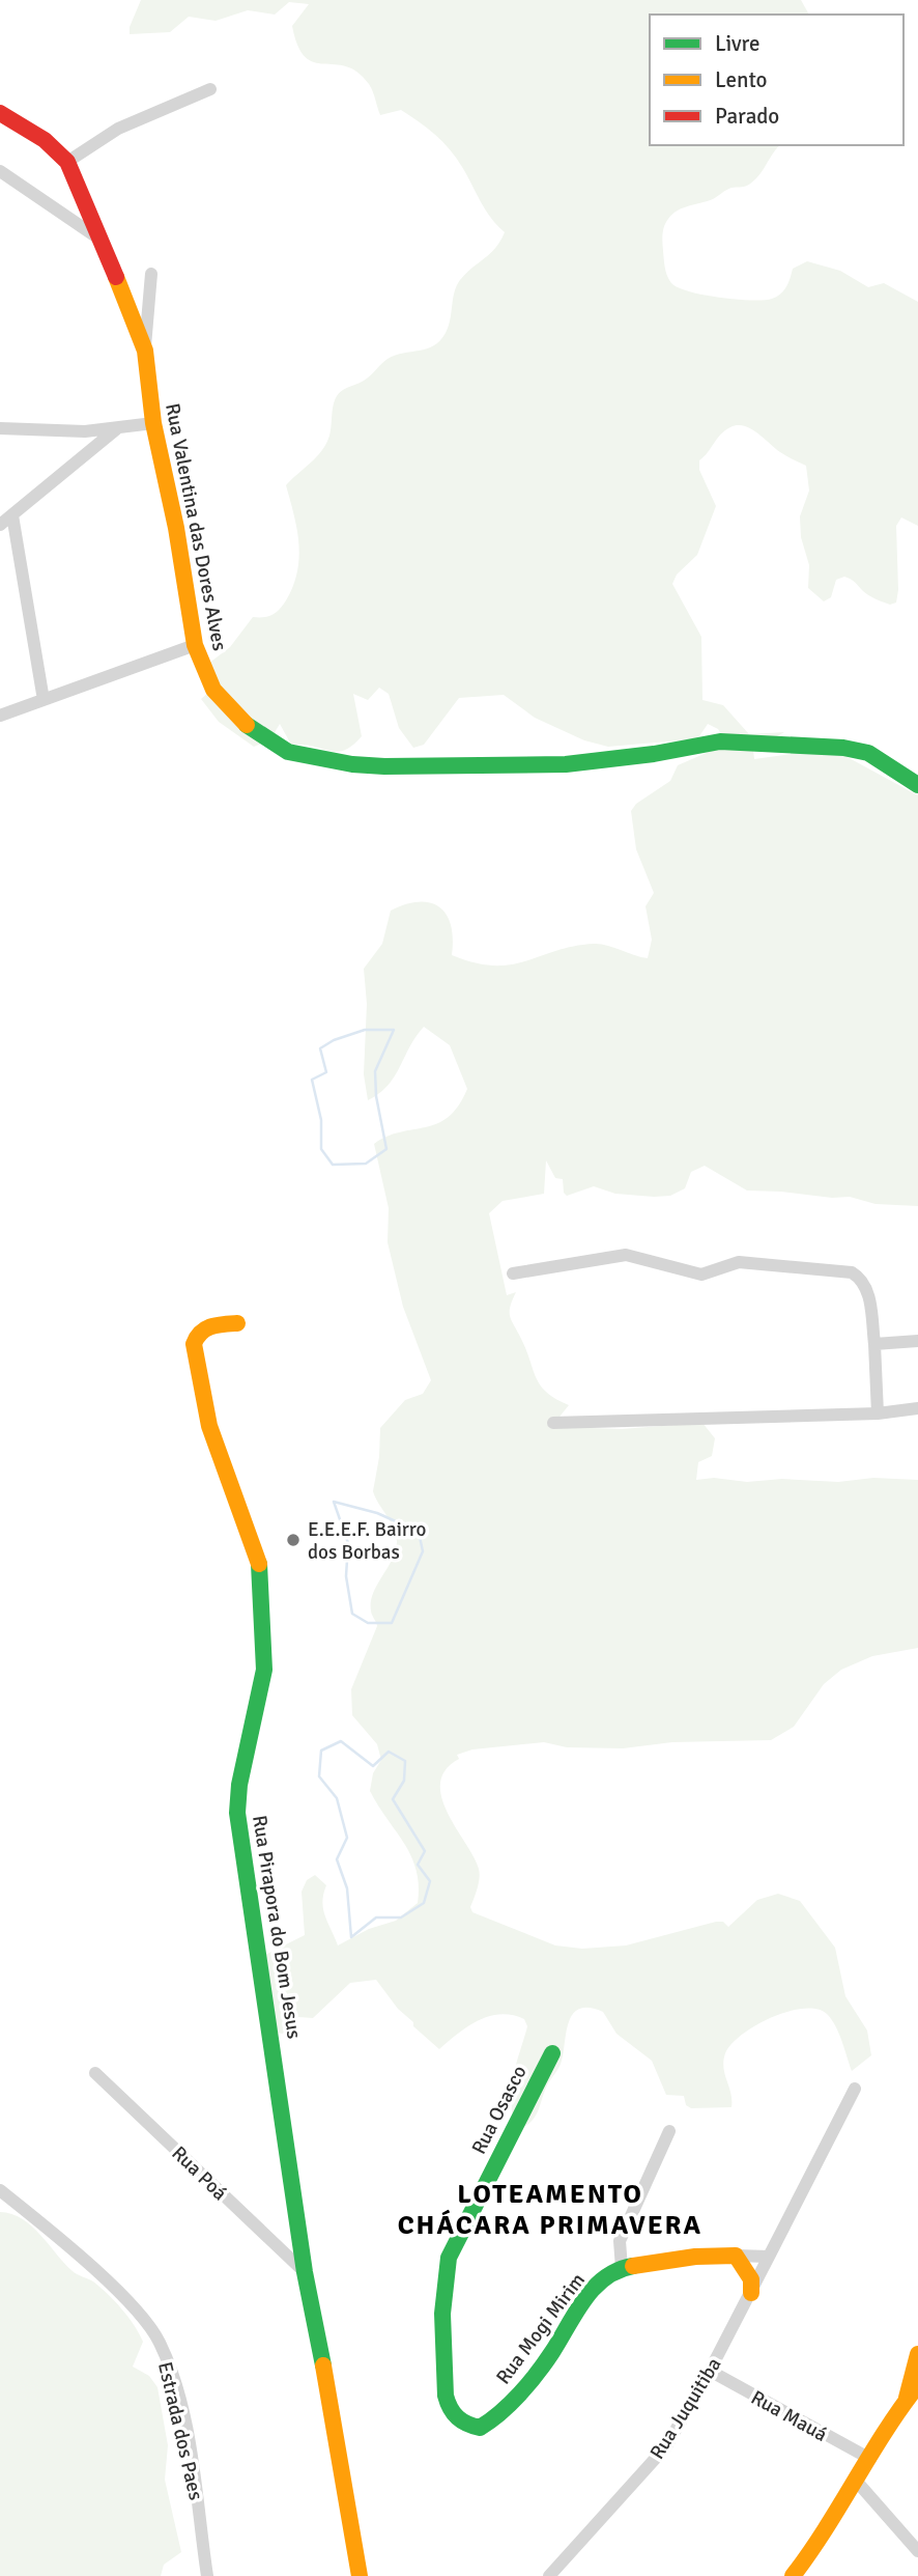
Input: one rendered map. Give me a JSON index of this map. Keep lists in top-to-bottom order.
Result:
{
  "streets": {
    "street": [
      "Rua Valentina das Dores Alves",
      "Rua Pirapora do Bom Jesus",
      "Rua Osasco",
      "Rua Poá",
      "Rua Mogi Mirim",
      "Rua Juquitiba",
      "Rua Mauá",
      "Estrada dos Paes"
    ]
  },
  "crossings": [
    ["Rua Pirapora do Bom Jesus", "Rua Poá"],
    ["Rua Osasco", "Rua Mogi Mirim"],
    ["Rua Mogi Mirim", "Rua Juquitiba"],
    ["Rua Juquitiba", "Rua Mauá"]
  ],
  "districts": ["LOTEAMENTO CHÁCARA PRIMAVERA"],
  "places": ["E.E.E.F. Bairro dos Borbas"],
  "legend": ["Livre", "Lento", "Parado"]
}
